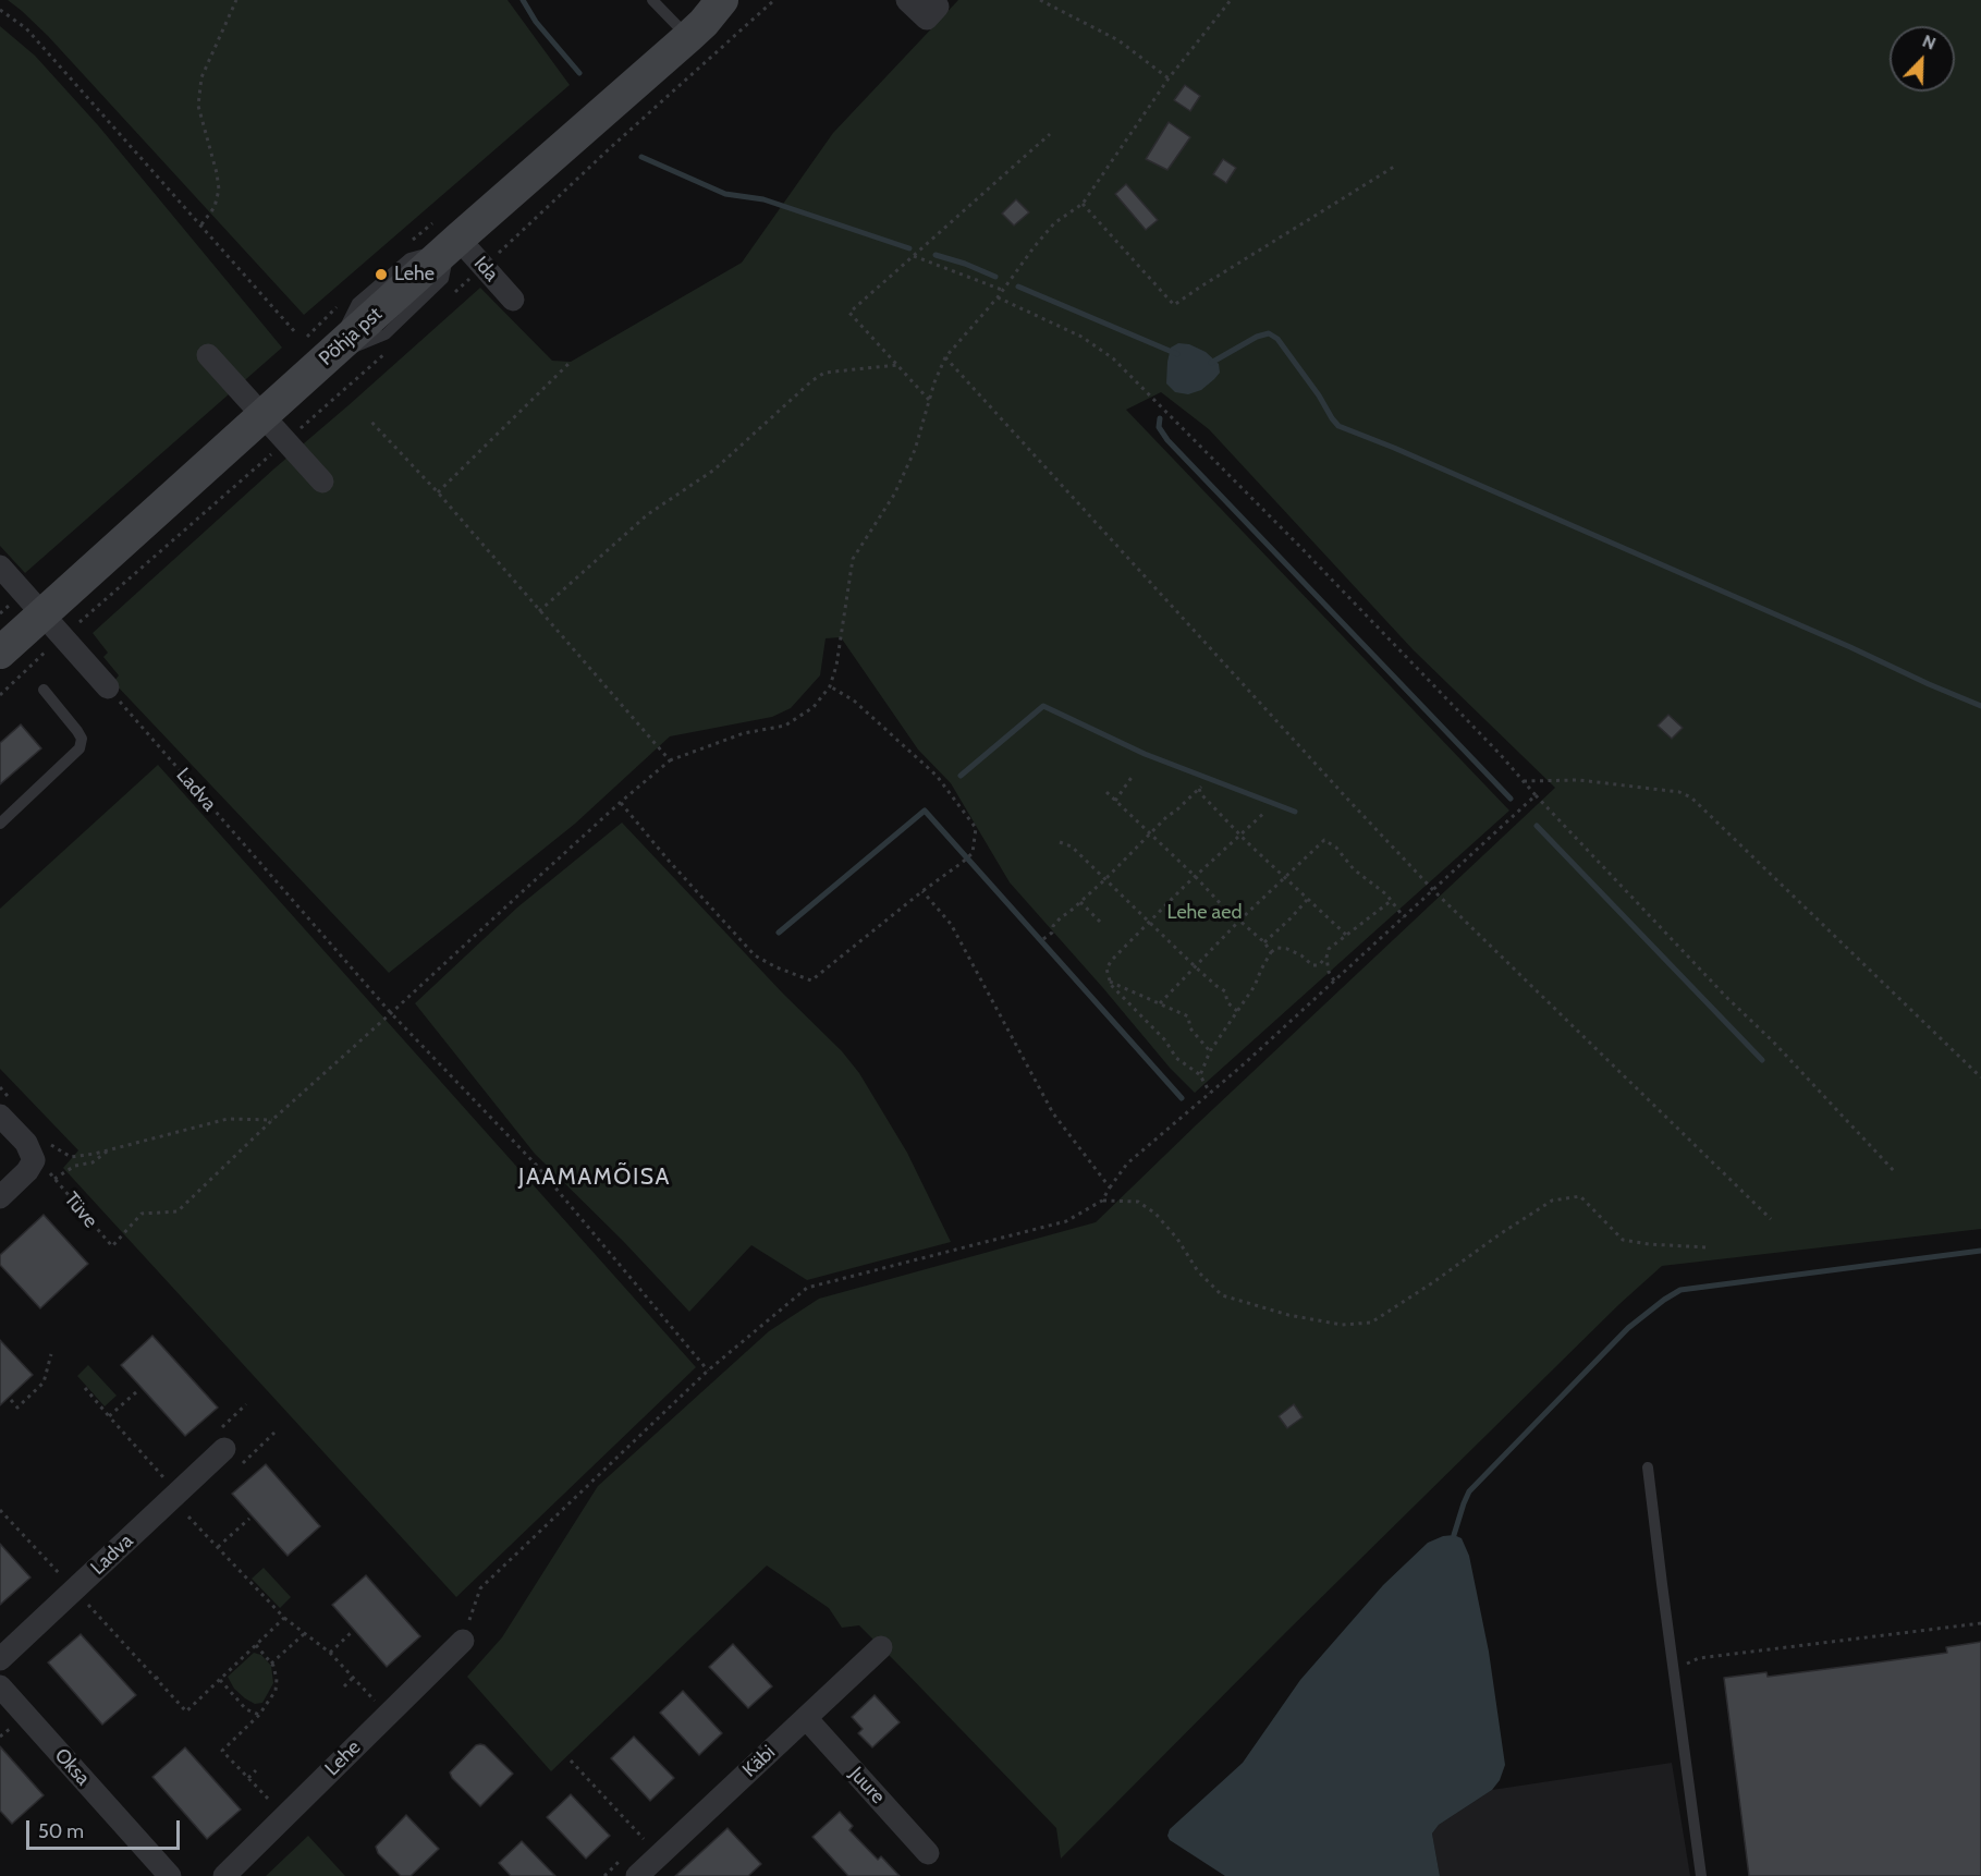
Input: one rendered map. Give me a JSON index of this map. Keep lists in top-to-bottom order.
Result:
{
  "streets": {
    "street": [
      "Ida",
      "Põhja pst",
      "Ladva",
      "Lehe",
      "Käbi",
      "Oksa",
      "Juure"
    ],
    "path": ["Tüve"]
  },
  "crossings": [
    ["Ida", "Põhja pst"],
    ["Käbi", "Juure"]
  ],
  "districts": ["JAAMAMÕISA"],
  "parks": ["Lehe aed"],
  "places": ["Lehe"],
  "scale_bar": "50 m",
  "north": "top right"
}
